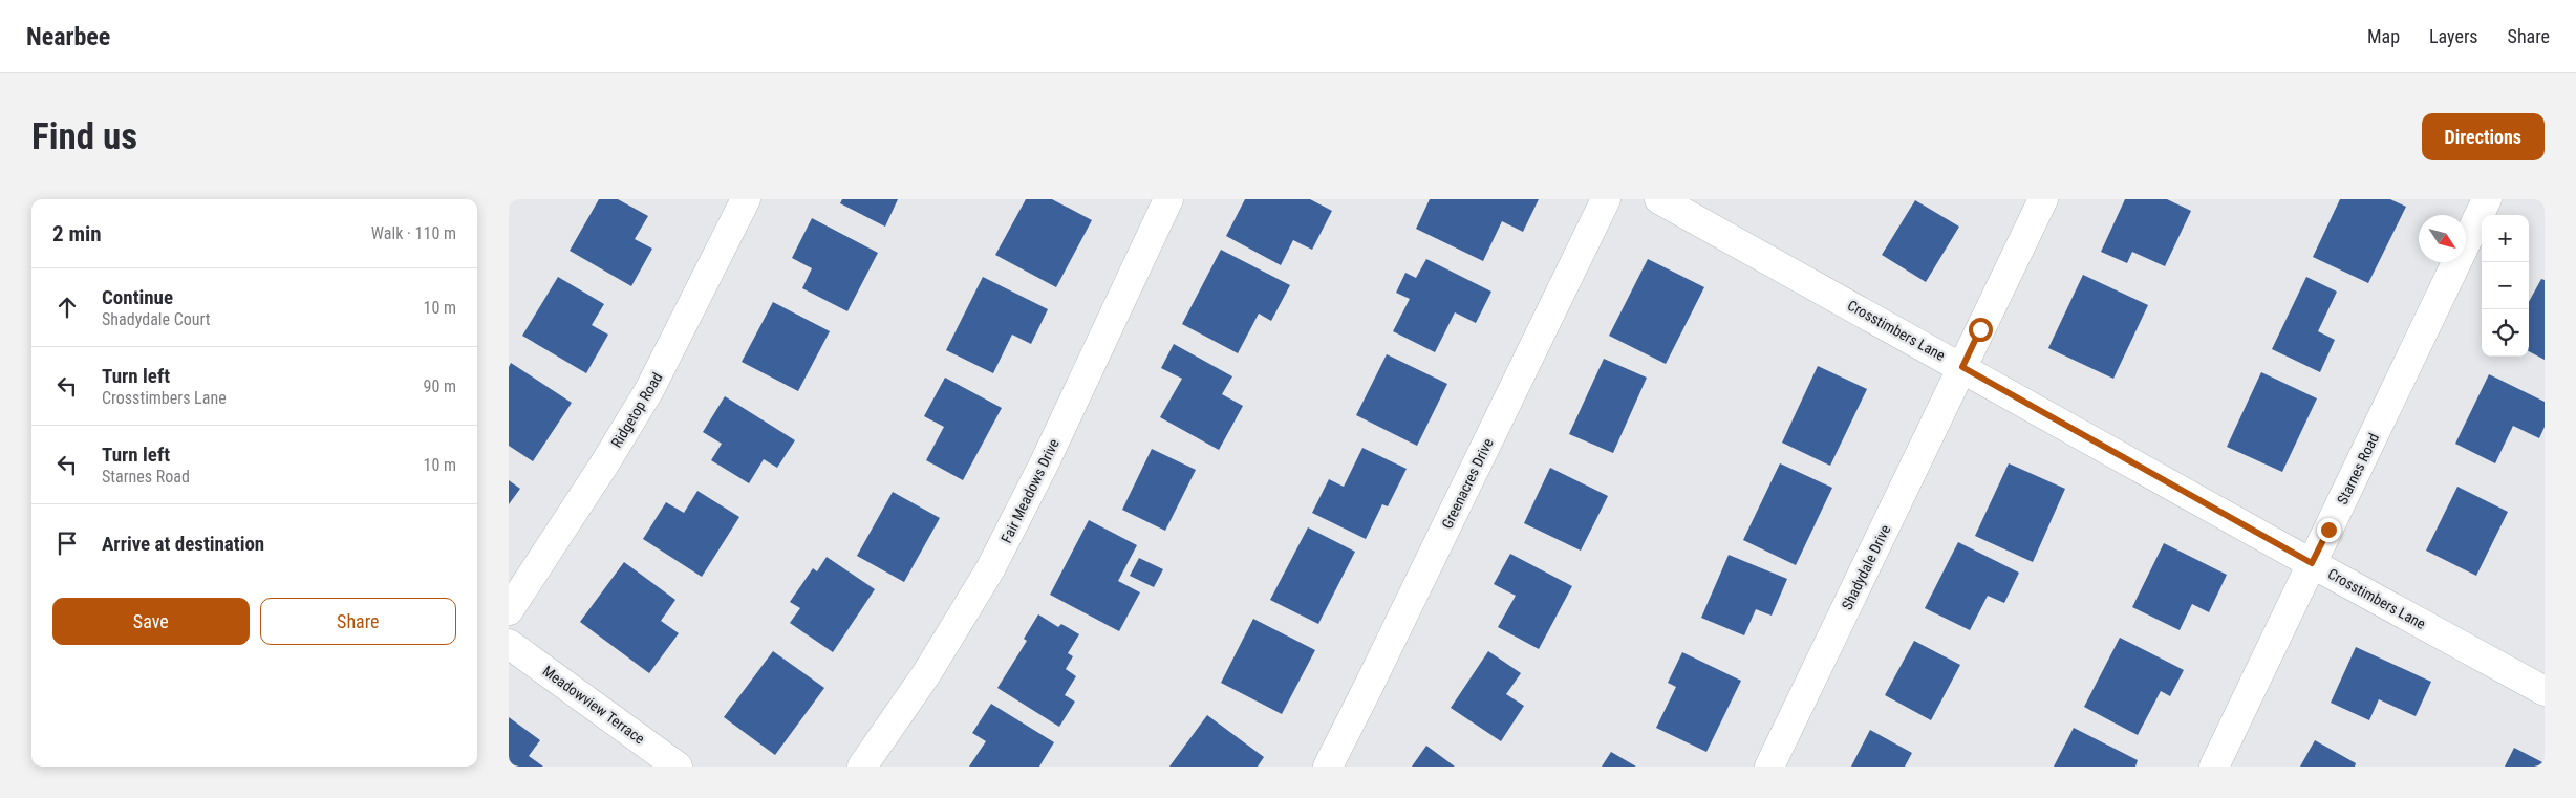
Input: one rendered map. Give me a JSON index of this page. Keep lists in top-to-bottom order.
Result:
{
  "streets": {
    "street": [
      "Crosstimbers Lane",
      "Ridgetop Road",
      "Starnes Road",
      "Greenacres Drive",
      "Fair Meadows Drive",
      "Shadydale Drive",
      "Meadowview Terrace"
    ]
  },
  "crossings": [
    ["Crosstimbers Lane", "Starnes Road"],
    ["Crosstimbers Lane", "Shadydale Drive"]
  ],
  "north": "bottom right",
  "page": {
    "header": "Nearbee",
    "nav": ["Map", "Layers", "Share"],
    "buttons": [
      "Directions",
      ["Save", "Share"]
    ],
    "title": "Find us",
    "heading": ["2 min", "Walk · 110 m"],
    "map_buttons": ["+", "−"],
    "list": [
      ["Continue", "Shadydale Court", "10 m"],
      ["Turn left", "Crosstimbers Lane", "90 m"],
      ["Turn left", "Starnes Road", "10 m"],
      "Arrive at destination"
    ]
  }
}
